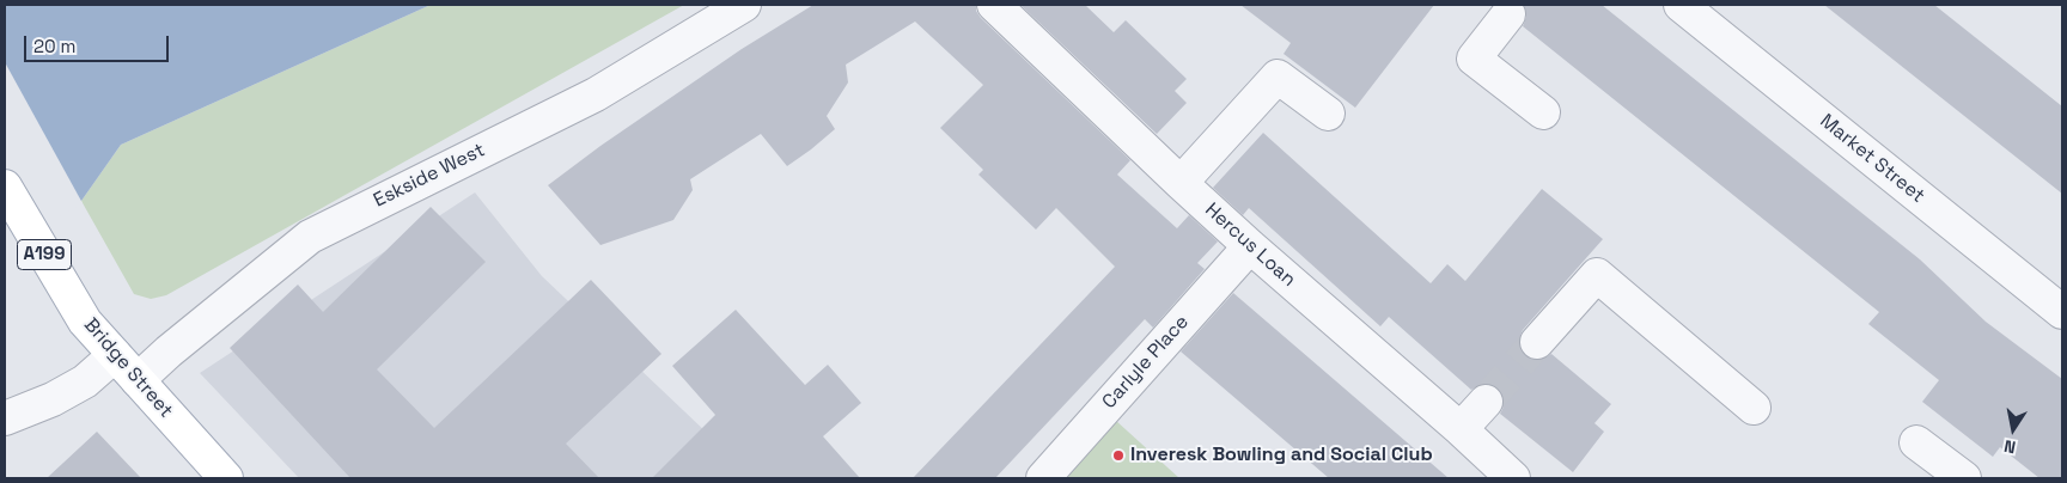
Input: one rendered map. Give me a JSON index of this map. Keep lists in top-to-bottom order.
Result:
{
  "streets": {
    "main road": ["A199", "Bridge Street"],
    "street": [
      "Market Street",
      "Eskside West",
      "Hercus Loan",
      "Carlyle Place"
    ]
  },
  "crossings": [
    ["Eskside West", "Bridge Street"],
    ["Hercus Loan", "Carlyle Place"]
  ],
  "places": ["Inveresk Bowling and Social Club"],
  "scale_bar": "20 m",
  "north": "bottom"
}
